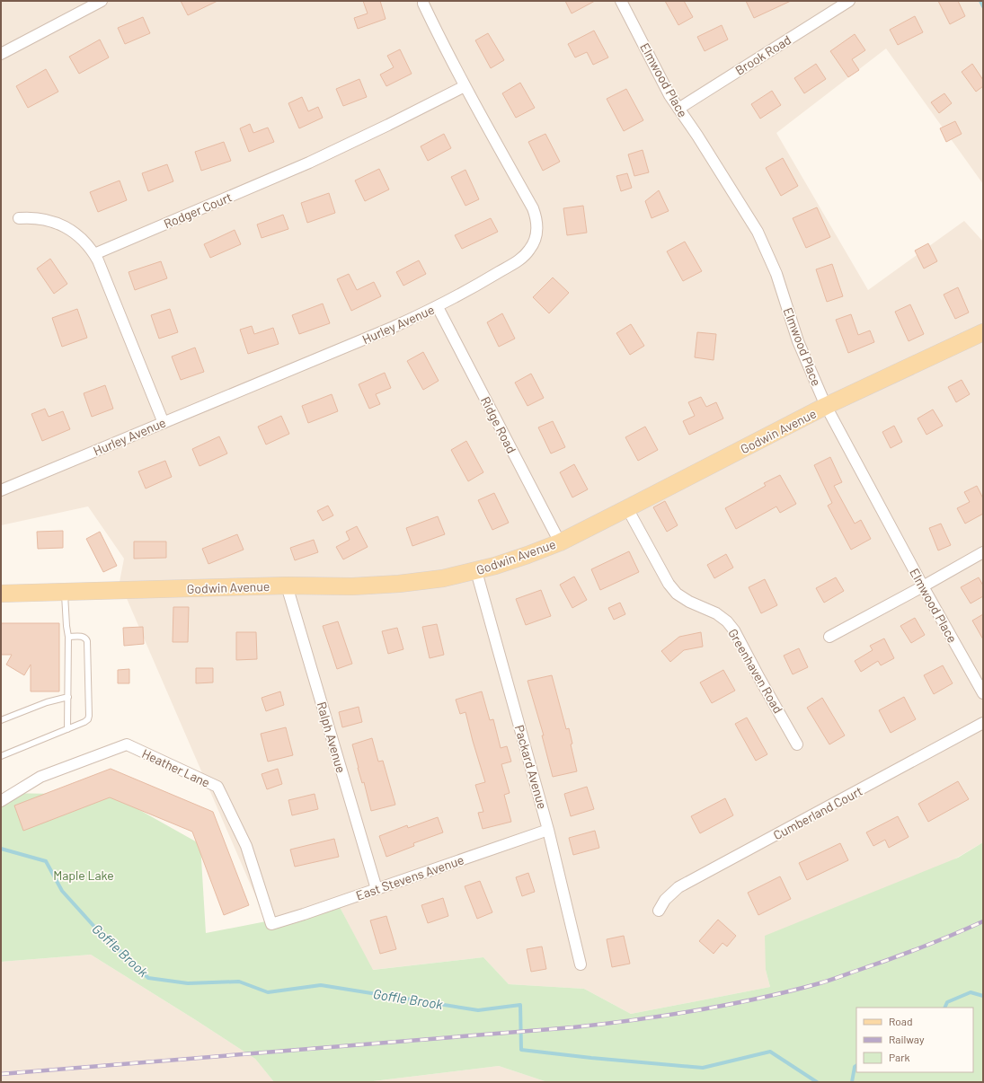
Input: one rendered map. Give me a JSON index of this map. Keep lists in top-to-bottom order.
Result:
{
  "streets": {
    "main road": ["Godwin Avenue"],
    "street": [
      "Brook Road",
      "Elmwood Place",
      "Rodger Court",
      "Hurley Avenue",
      "Ridge Road",
      "Greenhaven Road",
      "Ralph Avenue",
      "Packard Avenue",
      "Heather Lane",
      "Cumberland Court",
      "East Stevens Avenue"
    ]
  },
  "crossings": [
    ["Brook Road", "Elmwood Place"],
    ["Elmwood Place", "Godwin Avenue"],
    ["Rodger Court", "Hurley Avenue"],
    ["Hurley Avenue", "Ridge Road"],
    ["Ridge Road", "Godwin Avenue"],
    ["Godwin Avenue", "Greenhaven Road"],
    ["Godwin Avenue", "Ralph Avenue"],
    ["Godwin Avenue", "Packard Avenue"],
    ["Ralph Avenue", "East Stevens Avenue"],
    ["Packard Avenue", "East Stevens Avenue"],
    ["Heather Lane", "East Stevens Avenue"]
  ],
  "water": ["Goffle Brook"],
  "parks": ["Maple Lake"],
  "legend": ["Road", "Railway", "Park"]
}
